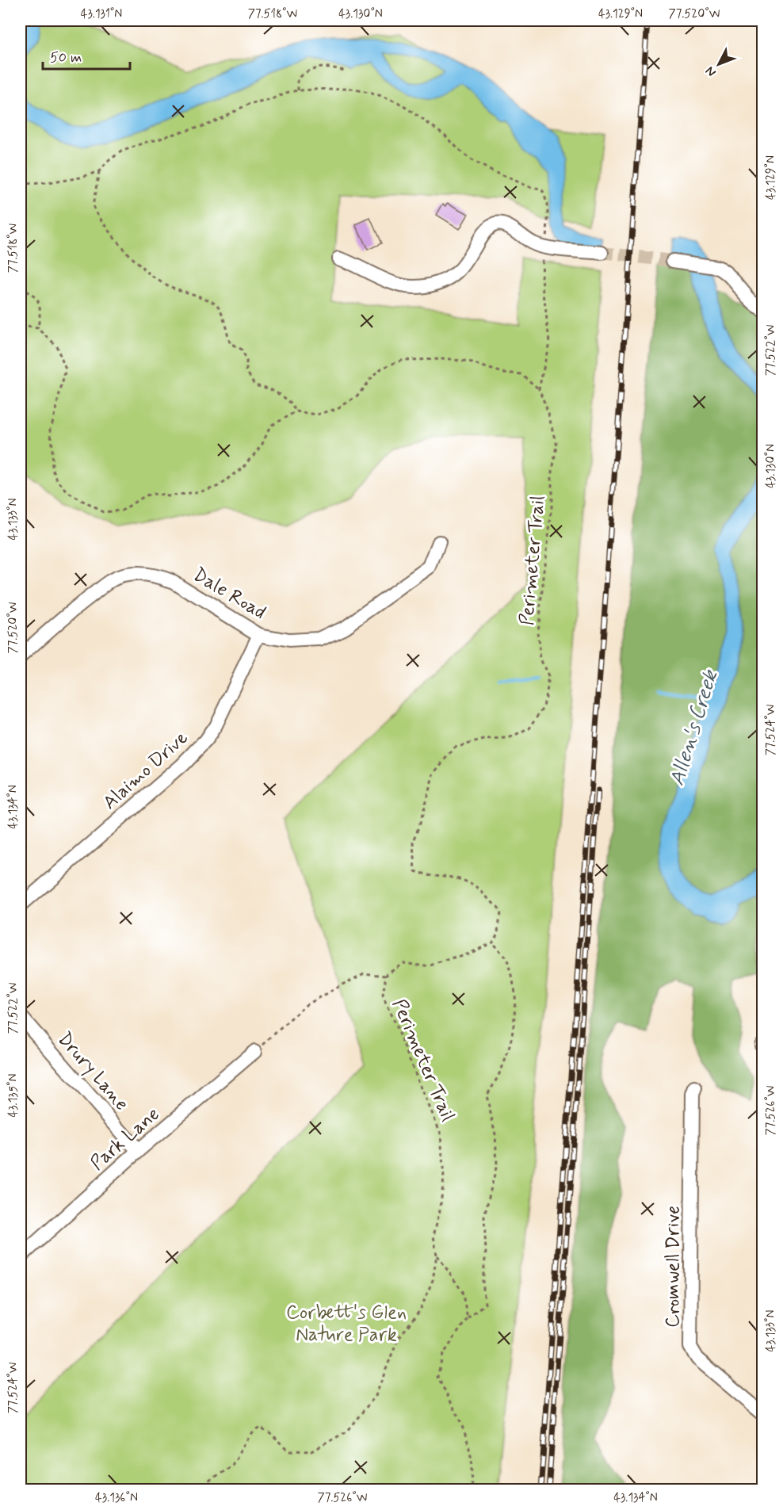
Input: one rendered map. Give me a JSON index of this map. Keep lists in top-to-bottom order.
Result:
{
  "streets": {
    "street": [
      "Dale Road",
      "Alaimo Drive",
      "Drury Lane",
      "Park Lane",
      "Cromwell Drive"
    ],
    "path": ["Perimeter Trail"]
  },
  "crossings": [
    ["Dale Road", "Alaimo Drive"],
    ["Drury Lane", "Park Lane"]
  ],
  "water": ["Allen's Creek"],
  "parks": ["Corbett's Glen Nature Park"],
  "scale_bar": "50 m",
  "north": "bottom left",
  "coordinates": [
    "43.131°N",
    "77.518°W",
    "43.130°N",
    "43.129°N",
    "77.520°W",
    "77.522°W",
    "43.133°N",
    "77.524°W",
    "43.134°N",
    "43.135°N",
    "77.526°W",
    "43.136°N"
  ]
}
